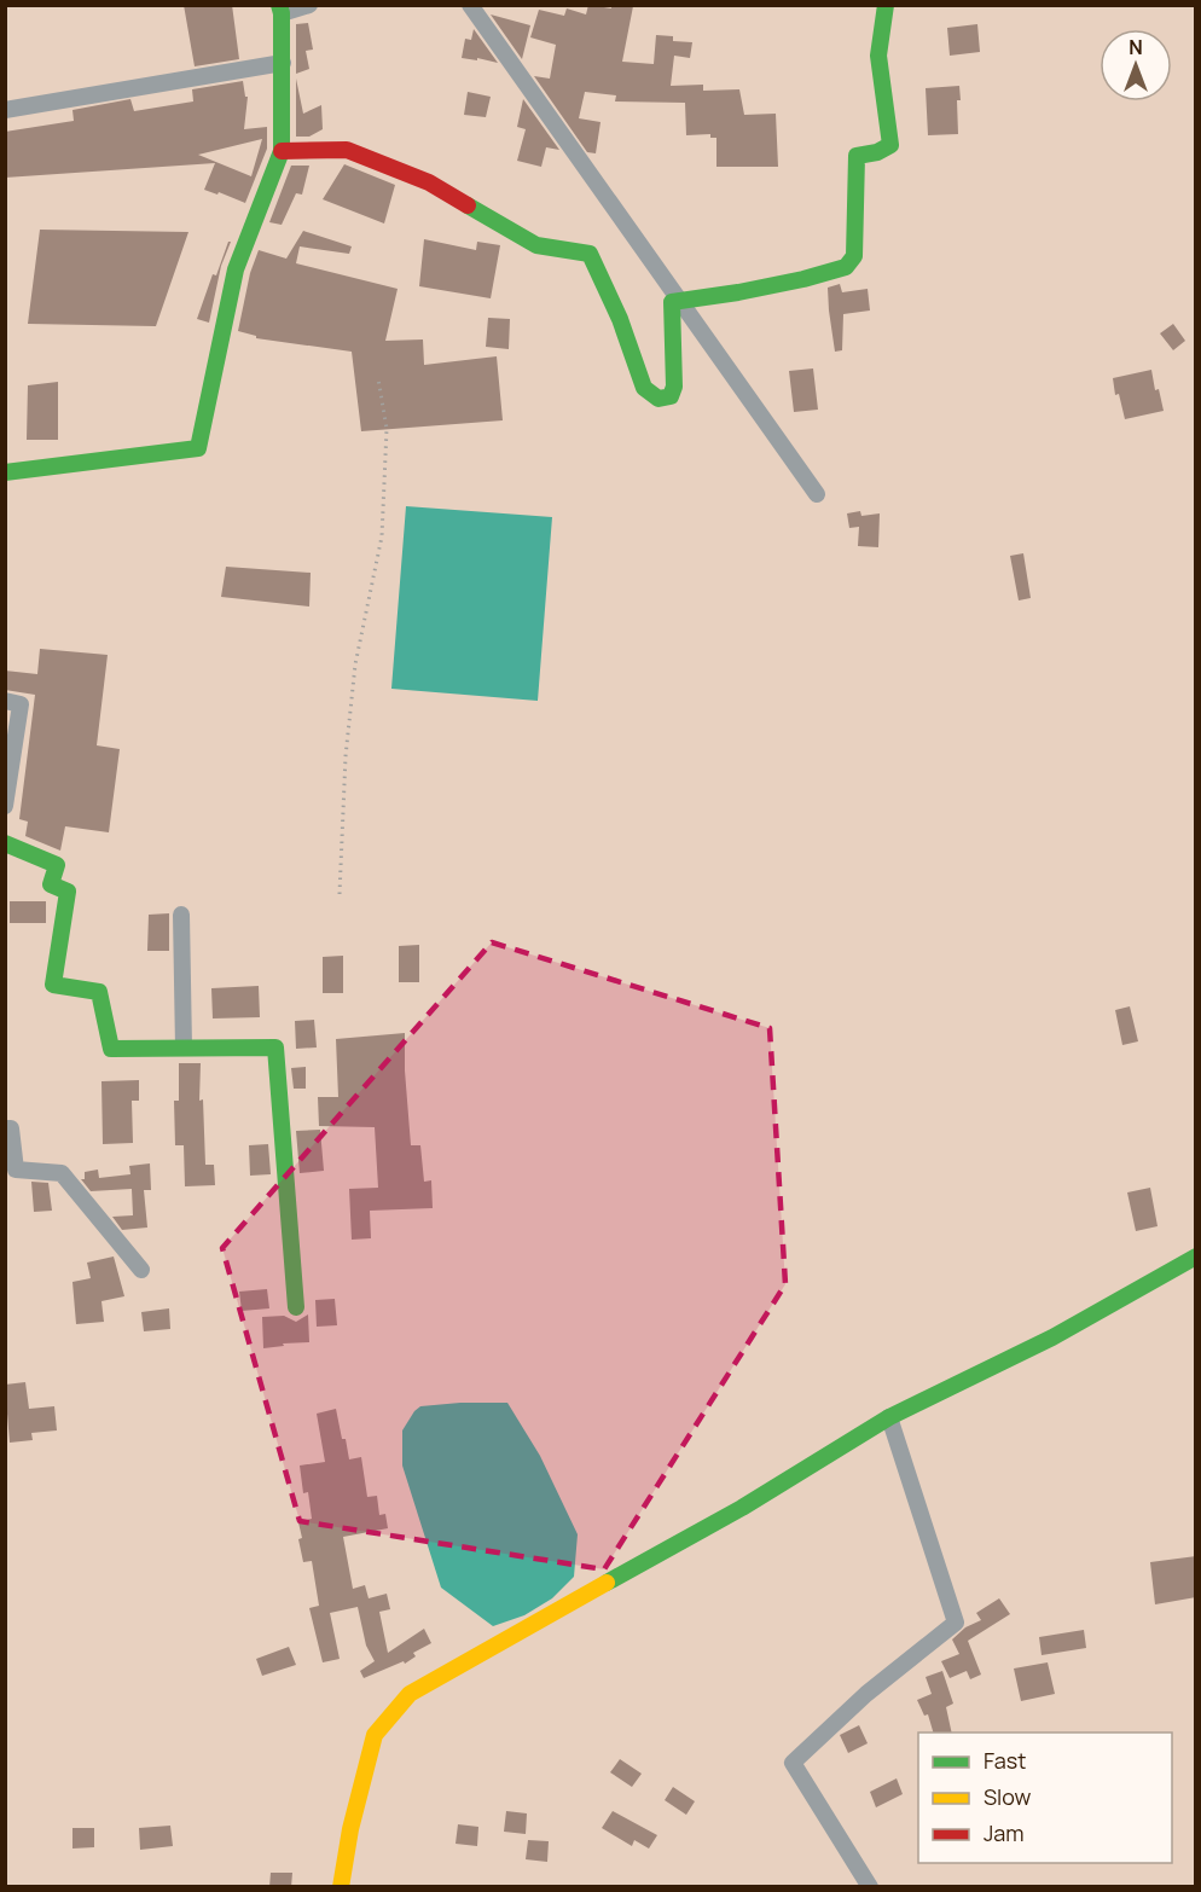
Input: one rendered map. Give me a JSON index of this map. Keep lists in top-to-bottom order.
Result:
{
  "legend": ["Fast", "Slow", "Jam"],
  "north": "top"
}
